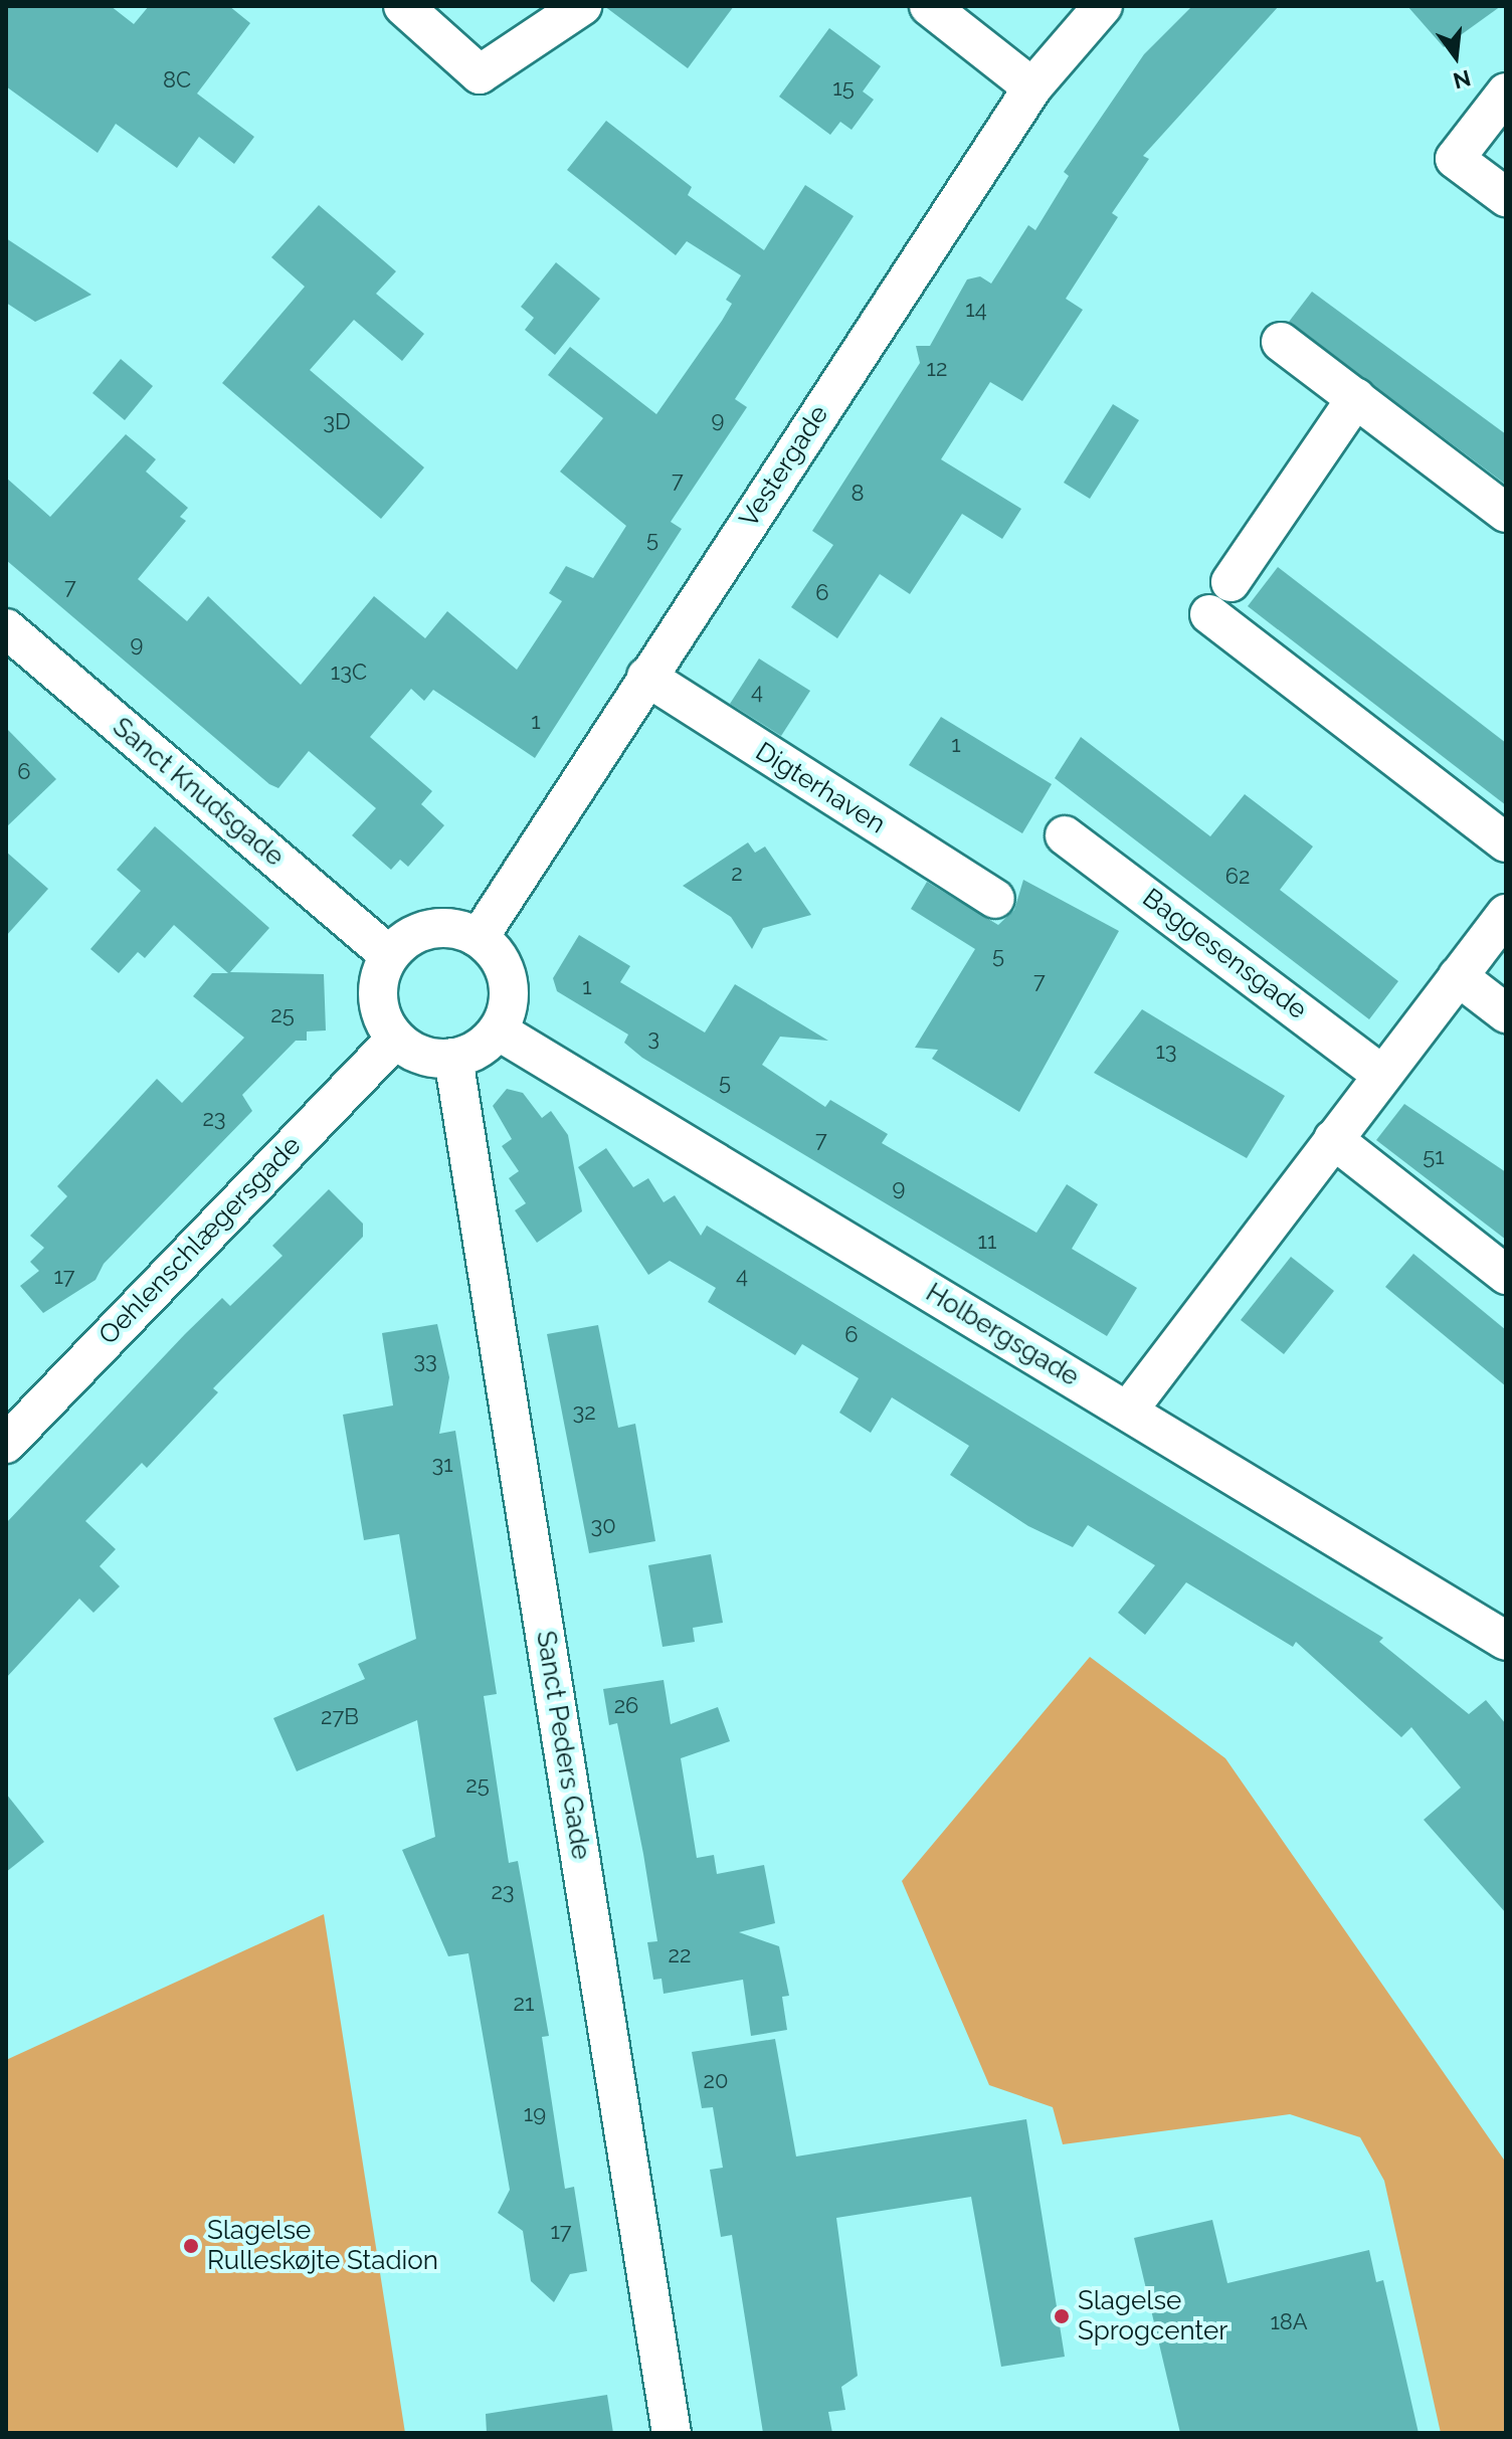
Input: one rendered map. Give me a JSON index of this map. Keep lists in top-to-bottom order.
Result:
{
  "streets": {
    "street": [
      "Vestergade",
      "Digterhaven",
      "Sanct Knudsgade",
      "Baggesensgade",
      "Oehlenschlægersgade",
      "Holbergsgade",
      "Sanct Peders Gade"
    ]
  },
  "crossings": [
    ["Vestergade", "Digterhaven"],
    ["Vestergade", "Sanct Knudsgade"],
    ["Vestergade", "Oehlenschlægersgade"],
    ["Vestergade", "Holbergsgade"],
    ["Vestergade", "Sanct Peders Gade"],
    ["Sanct Knudsgade", "Oehlenschlægersgade"],
    ["Sanct Knudsgade", "Holbergsgade"],
    ["Sanct Knudsgade", "Sanct Peders Gade"],
    ["Oehlenschlægersgade", "Holbergsgade"],
    ["Oehlenschlægersgade", "Sanct Peders Gade"],
    ["Holbergsgade", "Sanct Peders Gade"]
  ],
  "places": ["Slagelse Rulleskøjte Stadion", "Slagelse Sprogcenter"],
  "house_numbers": [
    "8C",
    "15",
    "14",
    "12",
    "9",
    "3D",
    "7",
    "8",
    "5",
    "7",
    "6",
    "9",
    "13C",
    "4",
    "1",
    "1",
    "6",
    "2",
    "62",
    "5",
    "7",
    "1",
    "25",
    "3",
    "13",
    "5",
    "23",
    "7",
    "51",
    "9",
    "11",
    "4",
    "17",
    "6",
    "33",
    "32",
    "31",
    "30",
    "26",
    "27B",
    "25",
    "23",
    "22",
    "21",
    "20",
    "19",
    "17",
    "18A"
  ],
  "north": "bottom"
}
